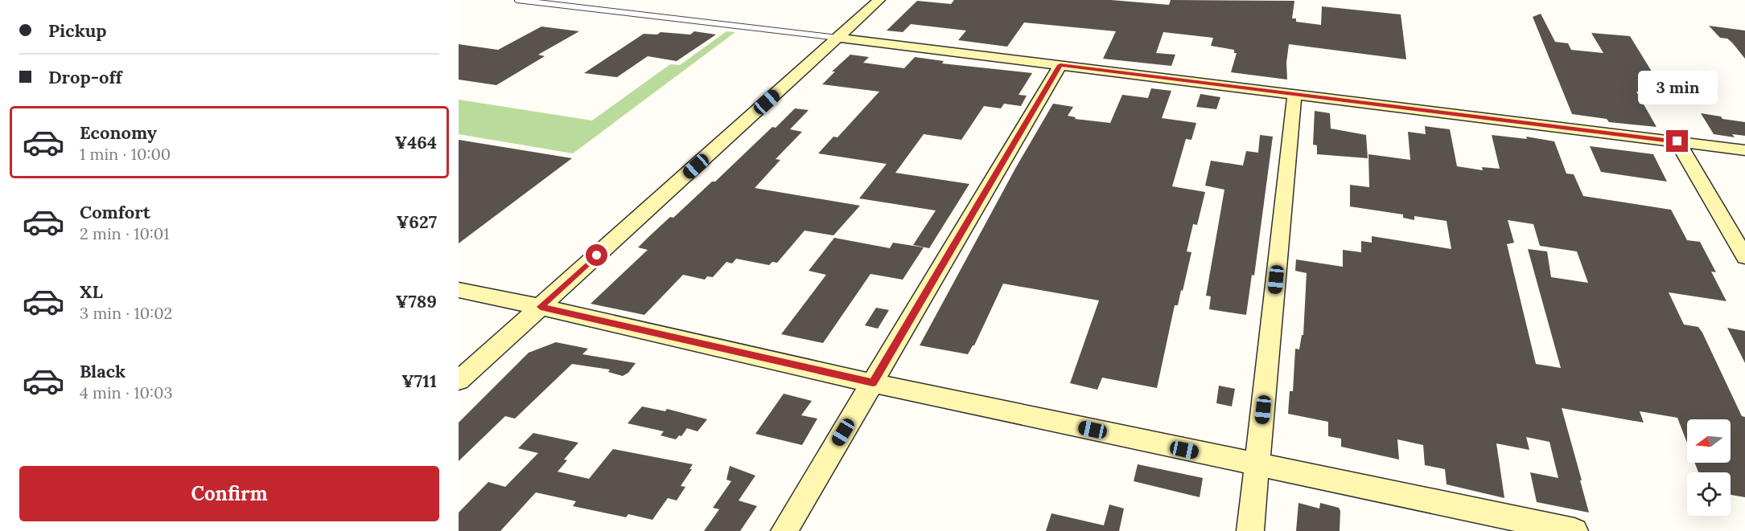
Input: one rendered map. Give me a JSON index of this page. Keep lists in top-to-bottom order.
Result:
{
  "north": "left",
  "page": {
    "banner": ["Pickup", "Drop-off"],
    "bubble": "3 min",
    "list": [
      {
        "name": "Economy",
        "note": "1 min · 10:00",
        "value": "¥464"
      },
      {
        "name": "Comfort",
        "note": "2 min · 10:01",
        "value": "¥627"
      },
      {
        "name": "XL",
        "note": "3 min · 10:02",
        "value": "¥789"
      },
      {
        "name": "Black",
        "note": "4 min · 10:03",
        "value": "¥711"
      }
    ],
    "buttons": "Confirm"
  }
}
